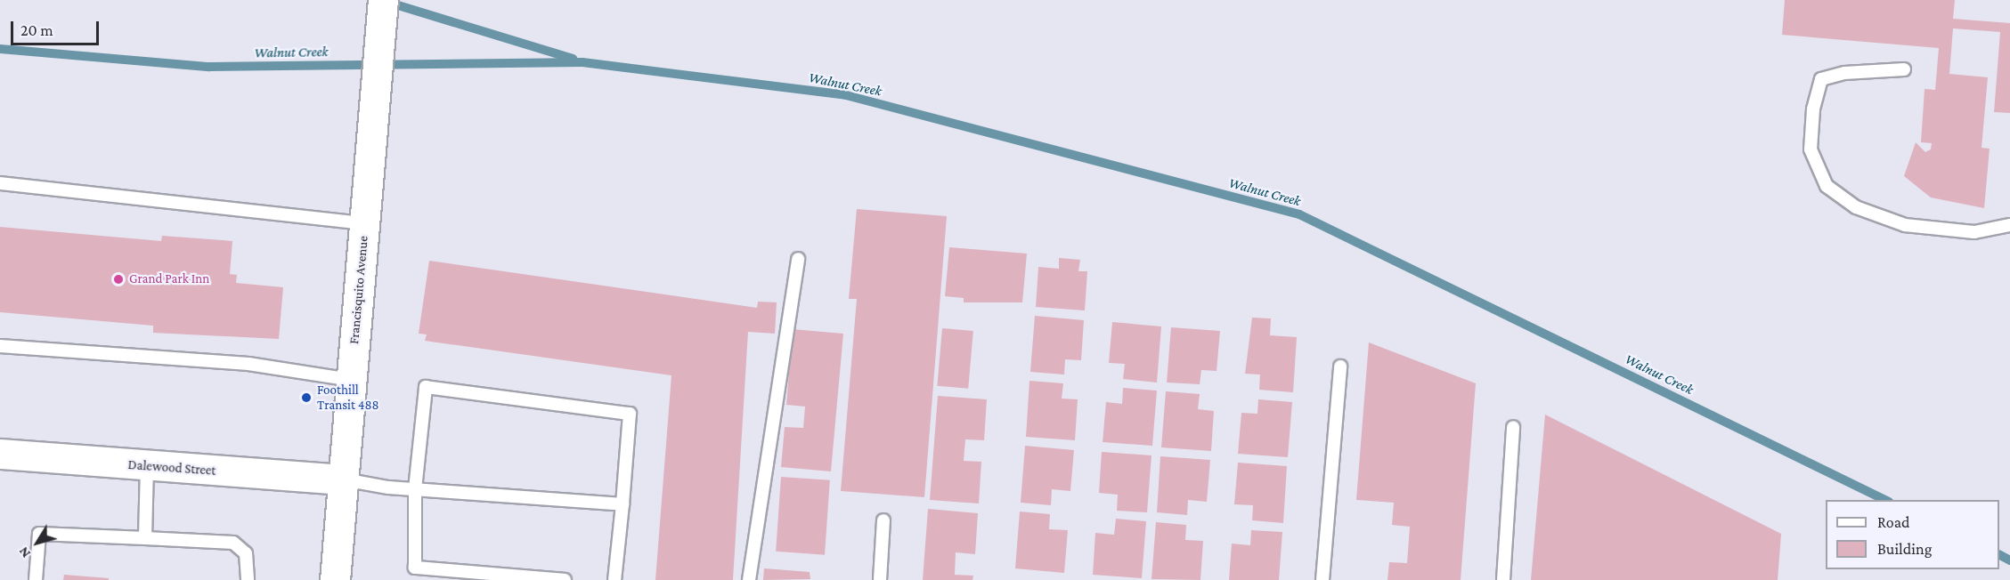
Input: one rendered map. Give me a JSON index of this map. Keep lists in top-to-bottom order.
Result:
{
  "streets": {
    "street": ["Francisquito Avenue", "Dalewood Street"]
  },
  "crossings": [
    ["Francisquito Avenue", "Dalewood Street"]
  ],
  "water": ["Walnut Creek"],
  "places": ["Grand Park Inn", "Foothill Transit 488"],
  "legend": ["Road", "Building"],
  "scale_bar": "20 m",
  "north": "bottom left"
}
